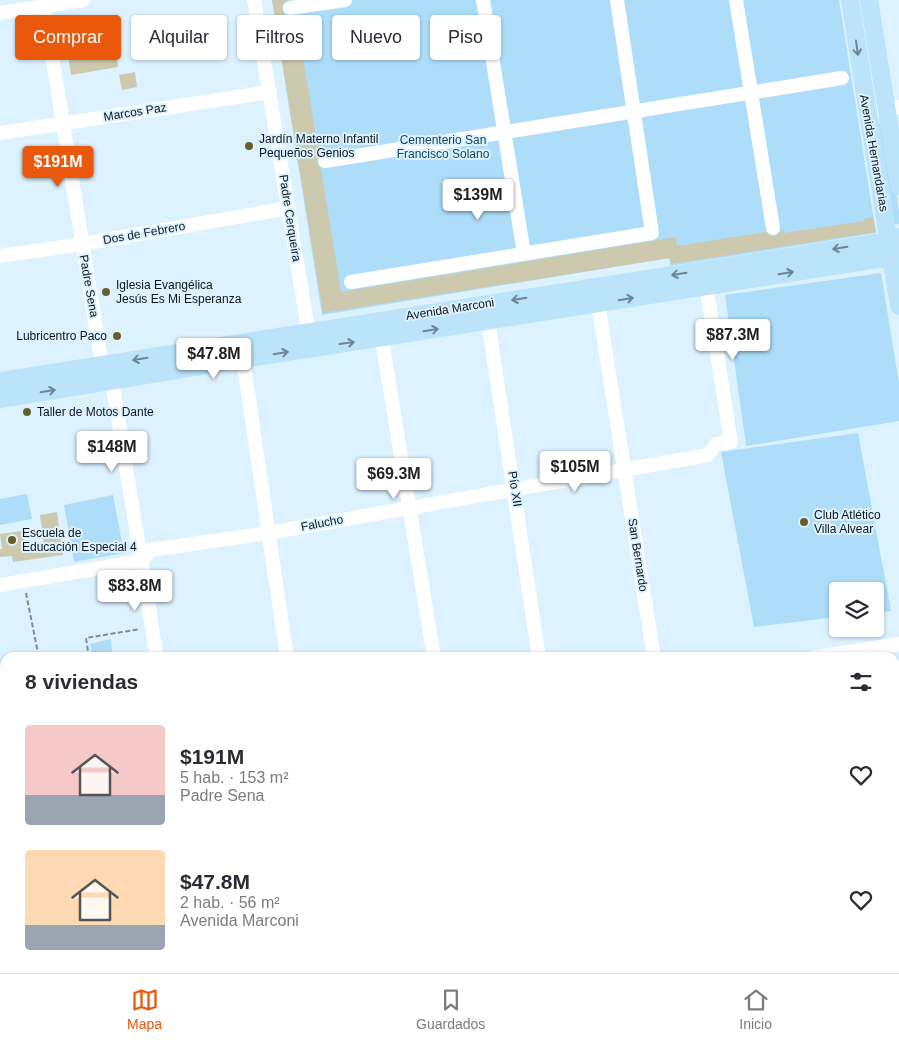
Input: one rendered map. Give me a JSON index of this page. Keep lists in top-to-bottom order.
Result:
{
  "streets": {
    "main road": ["Avenida Hernandarias", "Avenida Marconi"],
    "street": [
      "Marcos Paz",
      "Padre Cerqueira",
      "Dos de Febrero",
      "Padre Sena",
      "Pío XII",
      "Falucho",
      "San Bernardo"
    ]
  },
  "crossings": [
    ["Marcos Paz", "Padre Cerqueira"],
    ["Marcos Paz", "Padre Sena"],
    ["Avenida Hernandarias", "Avenida Marconi"],
    ["Padre Cerqueira", "Dos de Febrero"],
    ["Padre Cerqueira", "Avenida Marconi"],
    ["Dos de Febrero", "Padre Sena"],
    ["Padre Sena", "Avenida Marconi"],
    ["Padre Sena", "Falucho"],
    ["Avenida Marconi", "Pío XII"],
    ["Avenida Marconi", "Falucho"],
    ["Avenida Marconi", "San Bernardo"],
    ["Pío XII", "Falucho"],
    ["Falucho", "San Bernardo"]
  ],
  "parks": ["Cementerio San Francisco Solano"],
  "places": [
    "Jardín Materno Infantil Pequeños Genios",
    "Iglesia Evangélica Jesús Es Mi Esperanza",
    "Lubricentro Paco",
    "Taller de Motos Dante",
    "Club Atlético Villa Alvear",
    "Escuela de Educación Especial 4"
  ],
  "page": {
    "chip": [
      "Comprar",
      "Alquilar",
      "Filtros",
      "Nuevo",
      "Piso"
    ],
    "price": [
      "$191M",
      "$139M",
      "$87.3M",
      "$47.8M",
      "$148M",
      "$105M",
      "$69.3M",
      "$83.8M"
    ],
    "heading": "8 viviendas",
    "list": [
      {
        "name": "$191M",
        "note": "5 hab. · 153 m² · Padre Sena"
      },
      {
        "name": "$47.8M",
        "note": "2 hab. · 56 m² · Avenida Marconi"
      }
    ],
    "tabs": ["Mapa", "Guardados", "Inicio"]
  }
}
